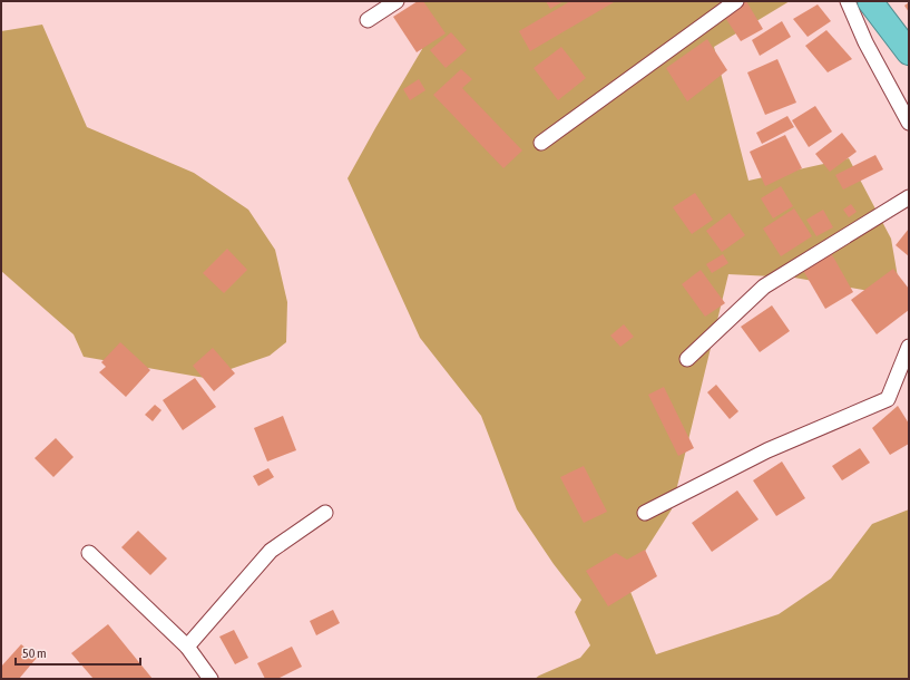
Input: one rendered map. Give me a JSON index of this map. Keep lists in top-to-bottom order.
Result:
{
  "scale_bar": "50 m"
}
